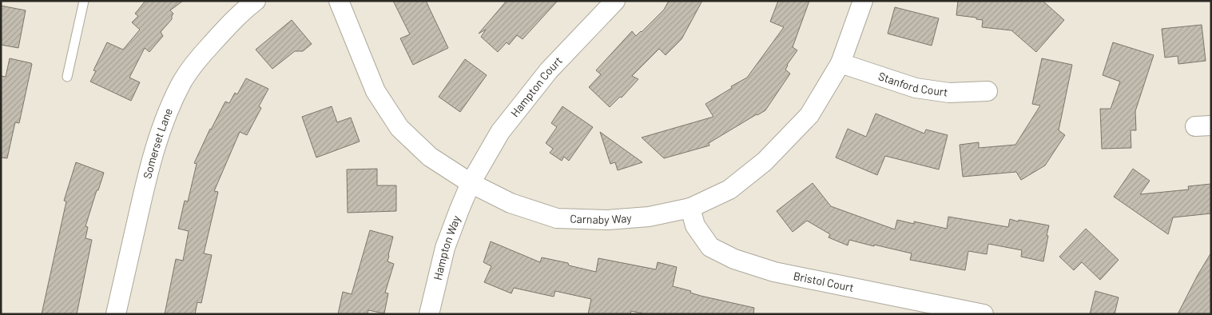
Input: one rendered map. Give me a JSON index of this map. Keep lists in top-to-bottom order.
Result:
{
  "streets": {
    "street": [
      "Stanford Court",
      "Hampton Court",
      "Somerset Lane",
      "Carnaby Way",
      "Hampton Way",
      "Bristol Court"
    ]
  },
  "crossings": [
    ["Stanford Court", "Carnaby Way"],
    ["Hampton Court", "Carnaby Way"],
    ["Hampton Court", "Hampton Way"],
    ["Carnaby Way", "Hampton Way"],
    ["Carnaby Way", "Bristol Court"]
  ]
}
